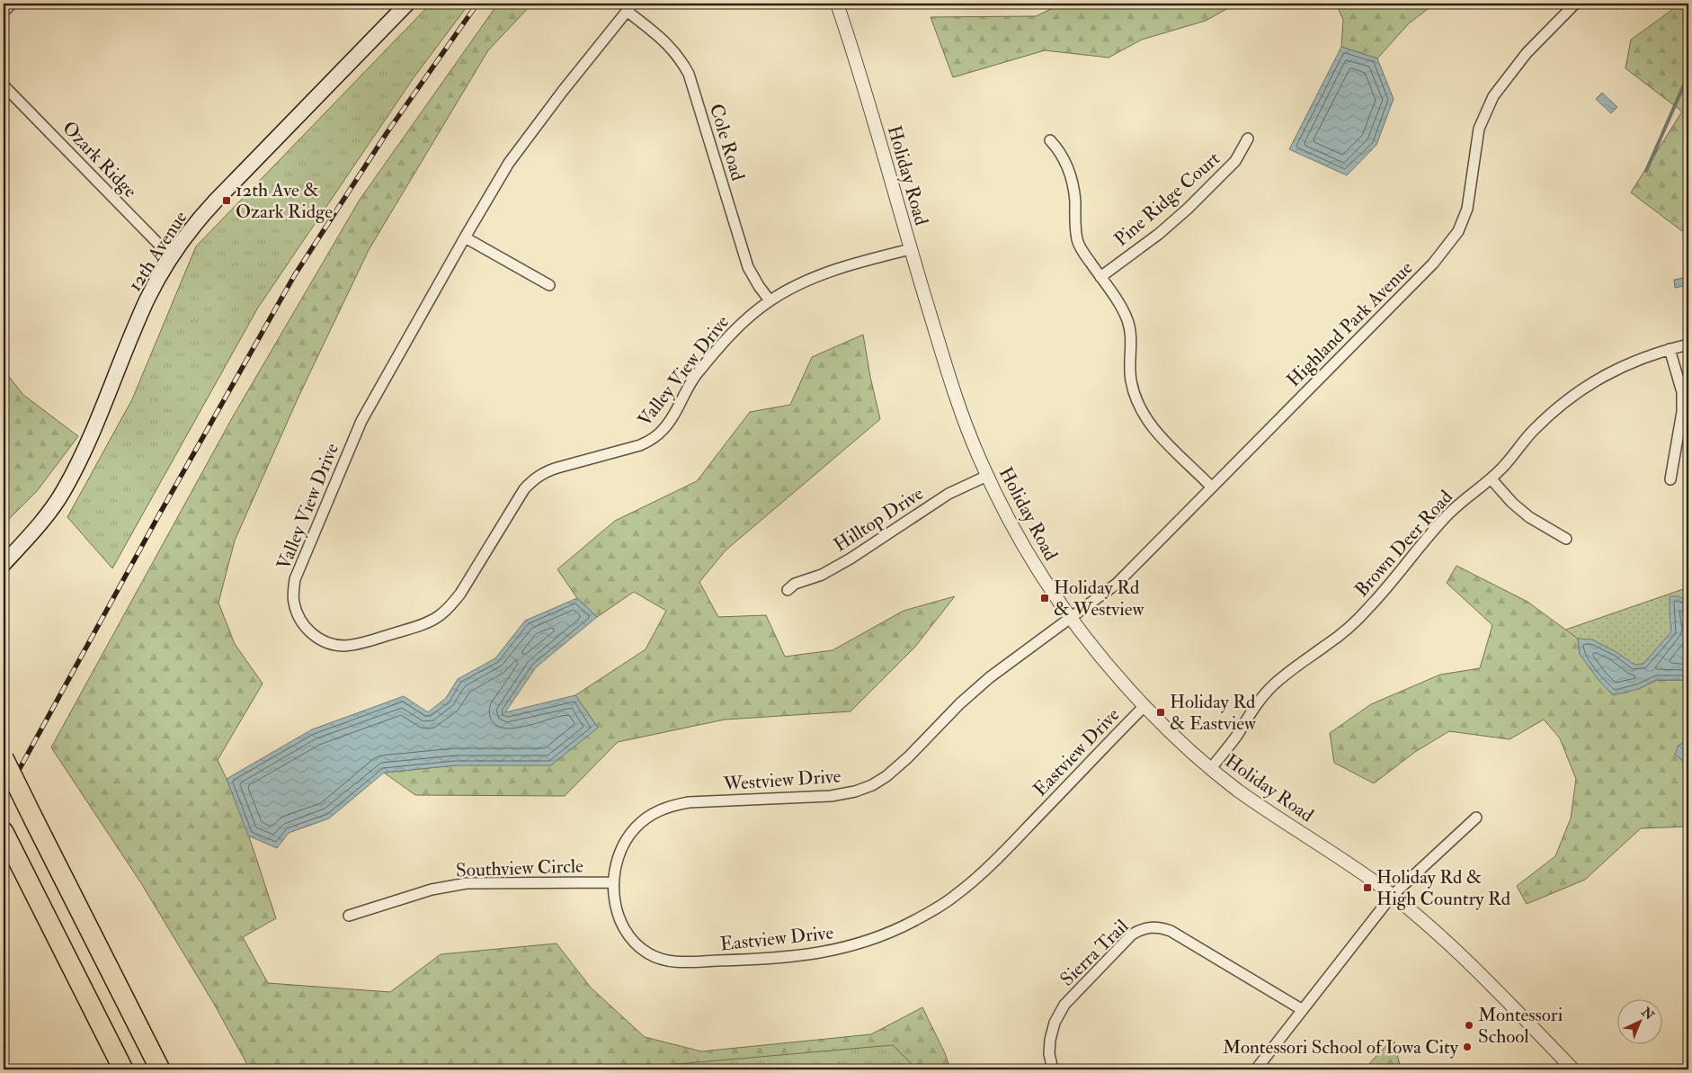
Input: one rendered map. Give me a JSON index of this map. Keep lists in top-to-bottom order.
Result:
{
  "streets": {
    "main road": ["12th Avenue"],
    "street": [
      "Cole Road",
      "Ozark Ridge",
      "Holiday Road",
      "Pine Ridge Court",
      "Highland Park Avenue",
      "Valley View Drive",
      "Hilltop Drive",
      "Brown Deer Road",
      "Eastview Drive",
      "Westview Drive",
      "Southview Circle",
      "Sierra Trail"
    ]
  },
  "crossings": [
    ["Cole Road", "Valley View Drive"],
    ["Ozark Ridge", "12th Avenue"],
    ["Holiday Road", "Highland Park Avenue"],
    ["Holiday Road", "Valley View Drive"],
    ["Holiday Road", "Hilltop Drive"],
    ["Holiday Road", "Brown Deer Road"],
    ["Holiday Road", "Eastview Drive"],
    ["Holiday Road", "Westview Drive"],
    ["Highland Park Avenue", "Westview Drive"],
    ["Eastview Drive", "Westview Drive"],
    ["Eastview Drive", "Southview Circle"],
    ["Westview Drive", "Southview Circle"]
  ],
  "places": {
    "transit": [
      "12th Ave & Ozark Ridge",
      "Holiday Rd & Westview",
      "Holiday Rd & Eastview",
      "Holiday Rd & High Country Rd"
    ],
    "other": ["Montessori School", "Montessori School of Iowa City"]
  },
  "north": "top right"
}
